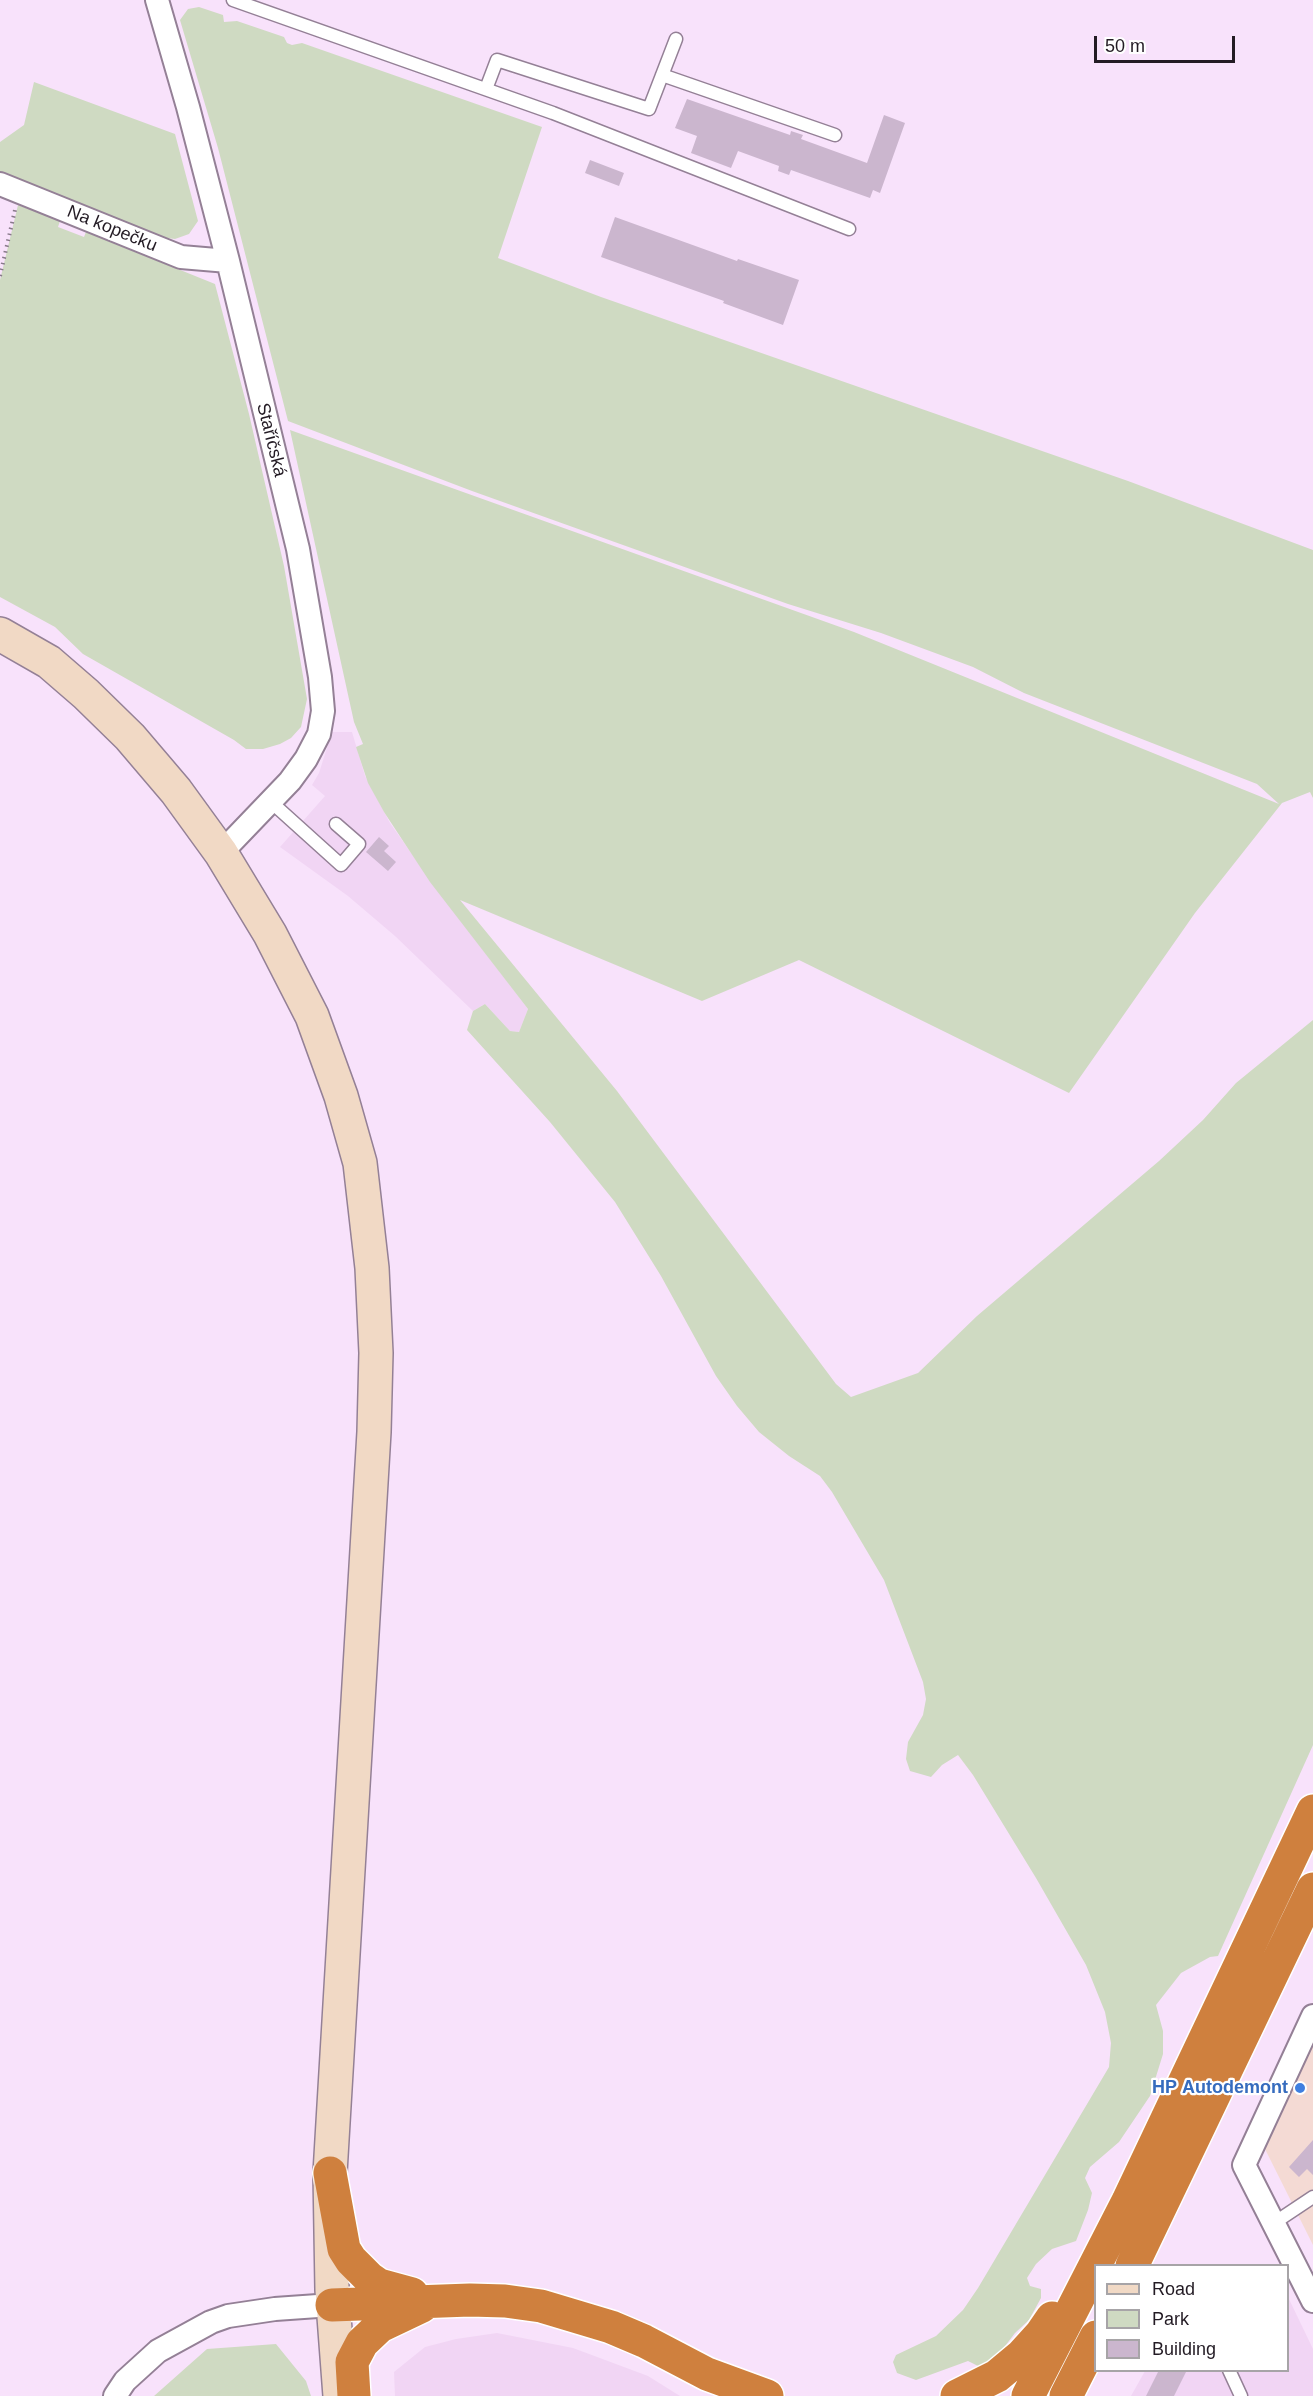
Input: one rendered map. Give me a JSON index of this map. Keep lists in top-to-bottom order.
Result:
{
  "streets": {
    "street": ["Na kopečku", "Staříčská"]
  },
  "crossings": [
    ["Na kopečku", "Staříčská"]
  ],
  "places": ["HP Autodemont"],
  "legend": ["Road", "Park", "Building"],
  "scale_bar": "50 m"
}
